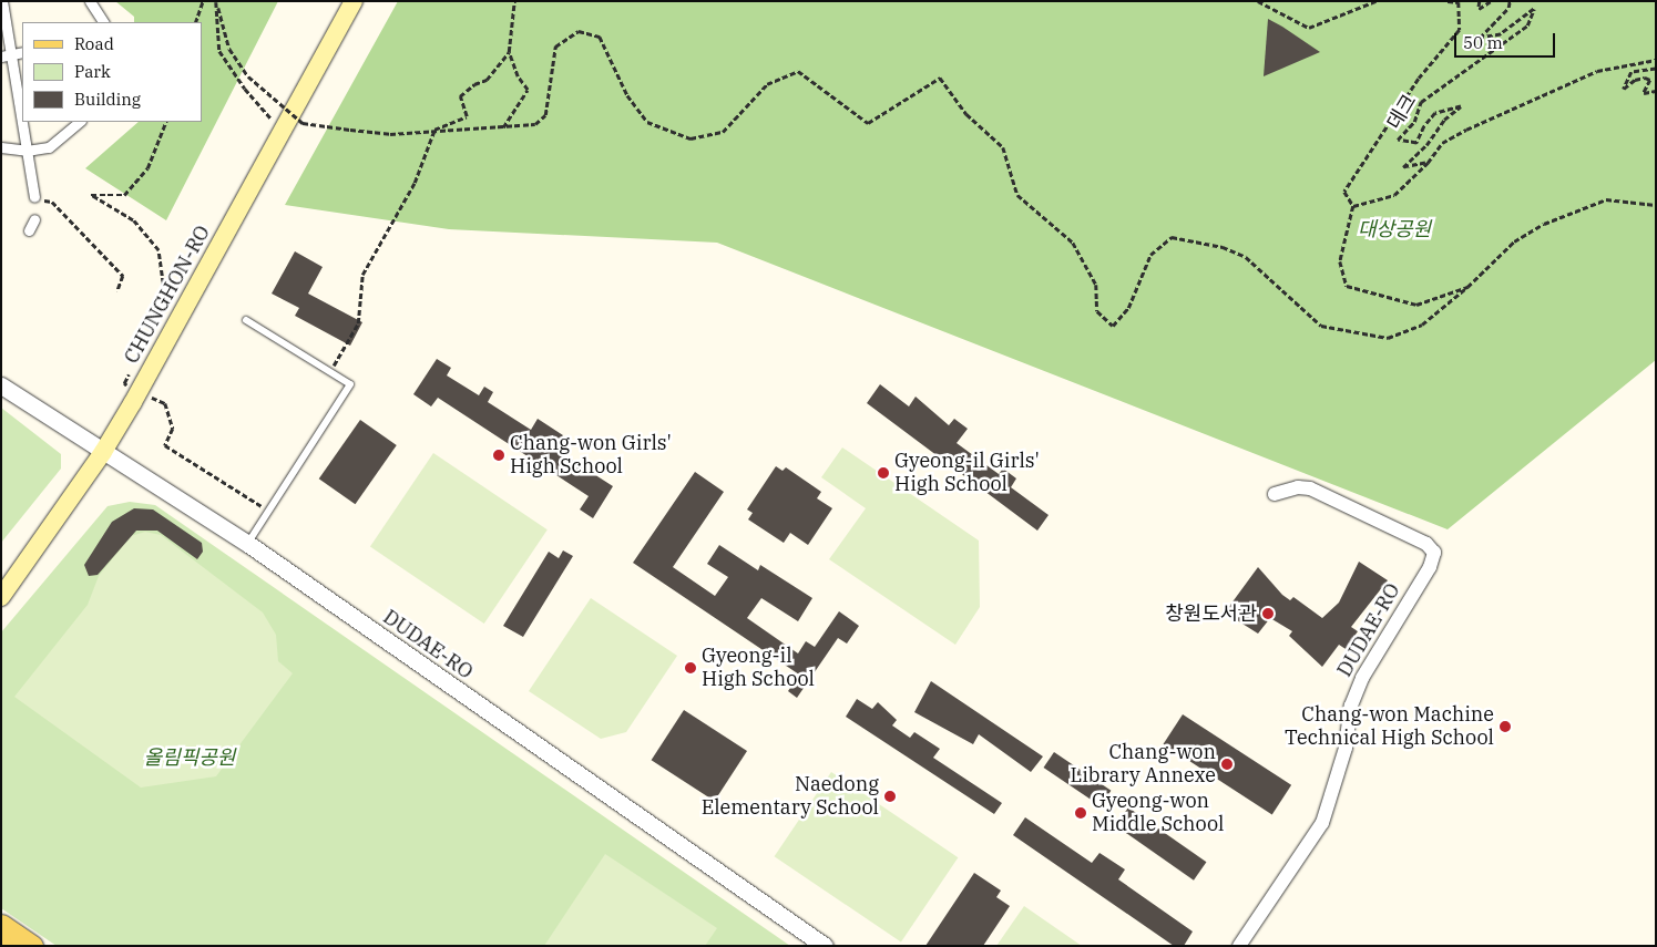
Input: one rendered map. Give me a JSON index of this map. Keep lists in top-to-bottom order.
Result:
{
  "streets": {
    "main road": ["CHUNGHON-RO"],
    "street": ["DUDAE-RO"],
    "path": ["데크"]
  },
  "crossings": [
    ["CHUNGHON-RO", "DUDAE-RO"]
  ],
  "parks": ["대상공원", "올림픽공원"],
  "places": [
    "Chang-won Girls' High School",
    "Gyeong-il Girls' High School",
    "창원도서관",
    "Gyeong-il High School",
    "Chang-won Machine Technical High School",
    "Chang-won Library Annexe",
    "Naedong Elementary School",
    "Gyeong-won Middle School"
  ],
  "legend": ["Road", "Park", "Building"],
  "scale_bar": "50 m"
}
